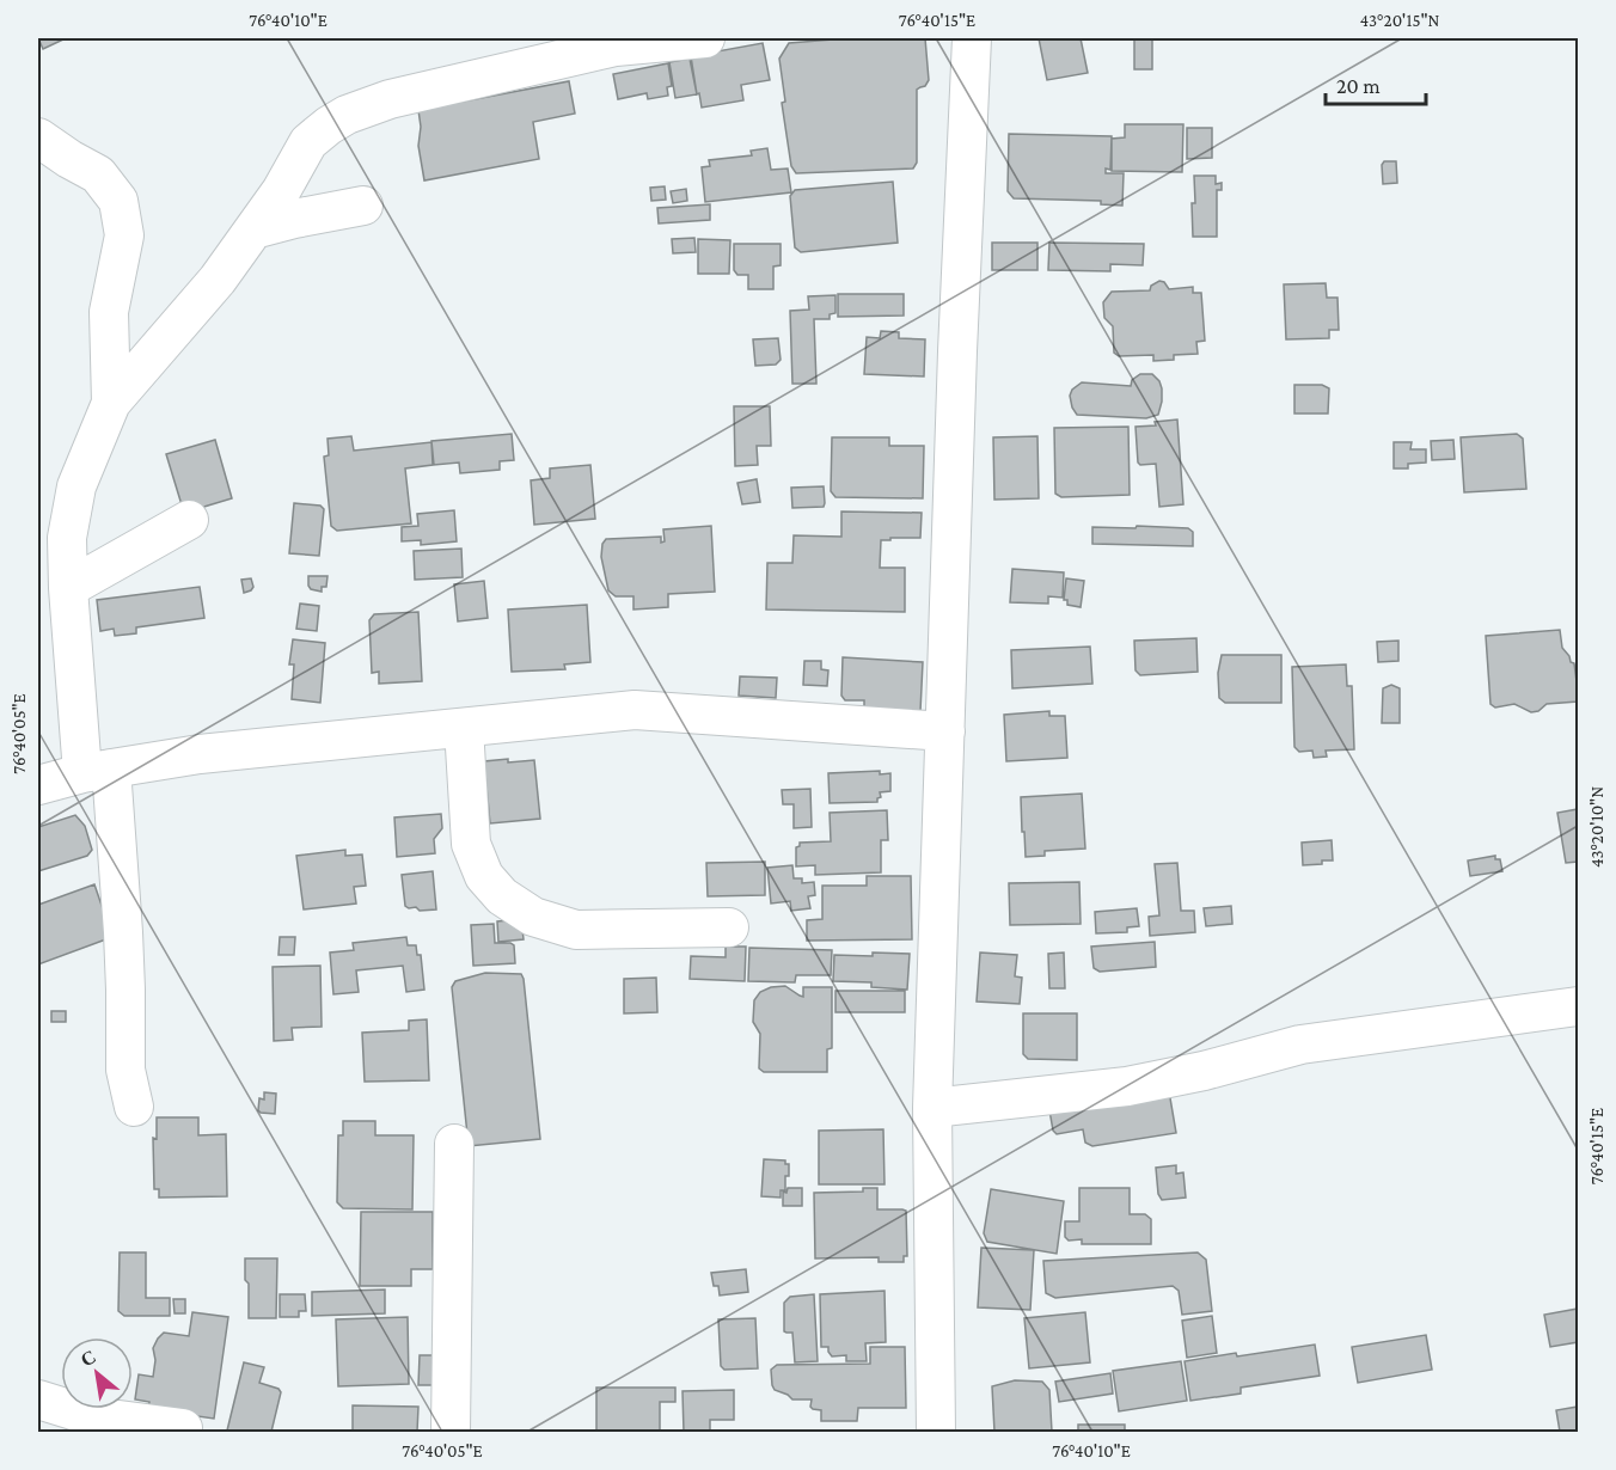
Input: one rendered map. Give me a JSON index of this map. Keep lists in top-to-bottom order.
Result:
{
  "scale_bar": "20 m",
  "north": "top left",
  "coordinates": [
    "76°40'10\"E",
    "76°40'15\"E",
    "43°20'15\"N",
    "76°40'05\"E",
    "43°20'10\"N"
  ]
}
